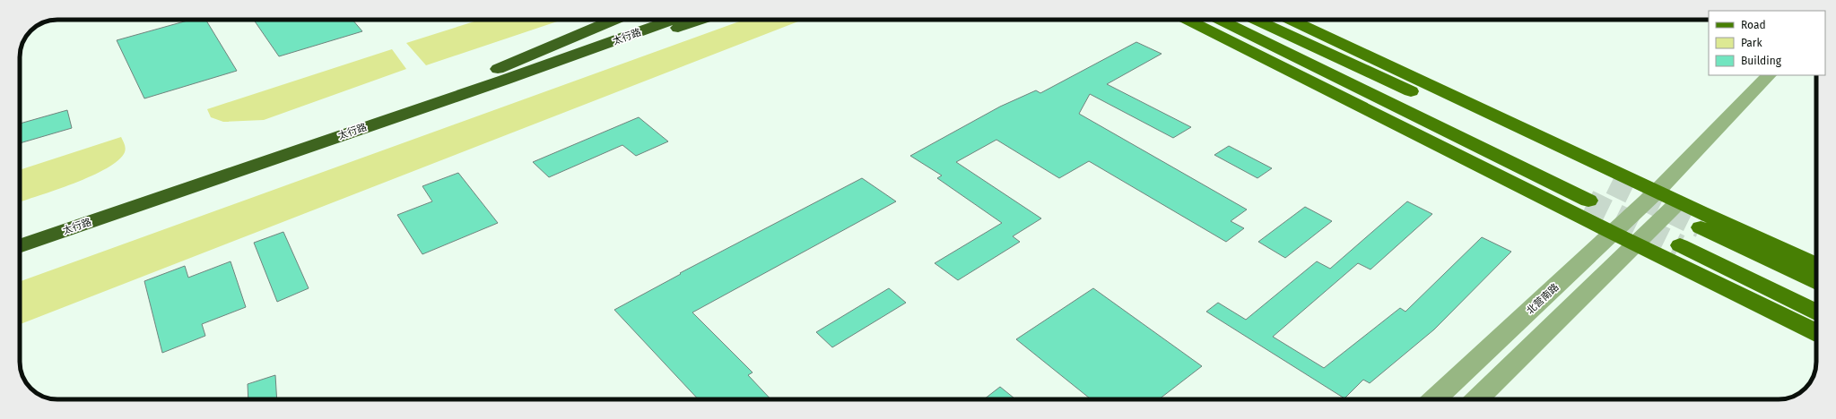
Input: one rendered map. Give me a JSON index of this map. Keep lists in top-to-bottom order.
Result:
{
  "streets": {
    "highway": ["太行路"],
    "street": ["北营南路"]
  },
  "legend": ["Road", "Park", "Building"]
}
